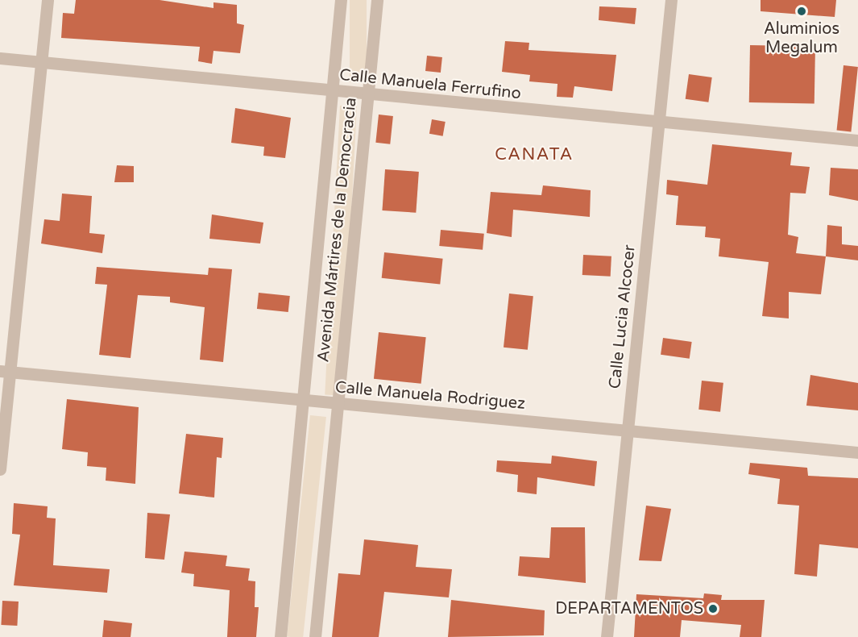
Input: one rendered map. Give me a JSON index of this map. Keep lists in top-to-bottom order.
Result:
{
  "streets": {
    "street": [
      "Calle Manuela Ferrufino",
      "Avenida Mártires de la Democracia",
      "Calle Lucia Alcocer",
      "Calle Manuela Rodriguez"
    ]
  },
  "crossings": [
    ["Calle Manuela Ferrufino", "Avenida Mártires de la Democracia"],
    ["Calle Manuela Ferrufino", "Calle Lucia Alcocer"],
    ["Avenida Mártires de la Democracia", "Calle Manuela Rodriguez"],
    ["Calle Lucia Alcocer", "Calle Manuela Rodriguez"]
  ],
  "districts": ["CANATA"],
  "places": ["Aluminios Megalum", "DEPARTAMENTOS"]
}
